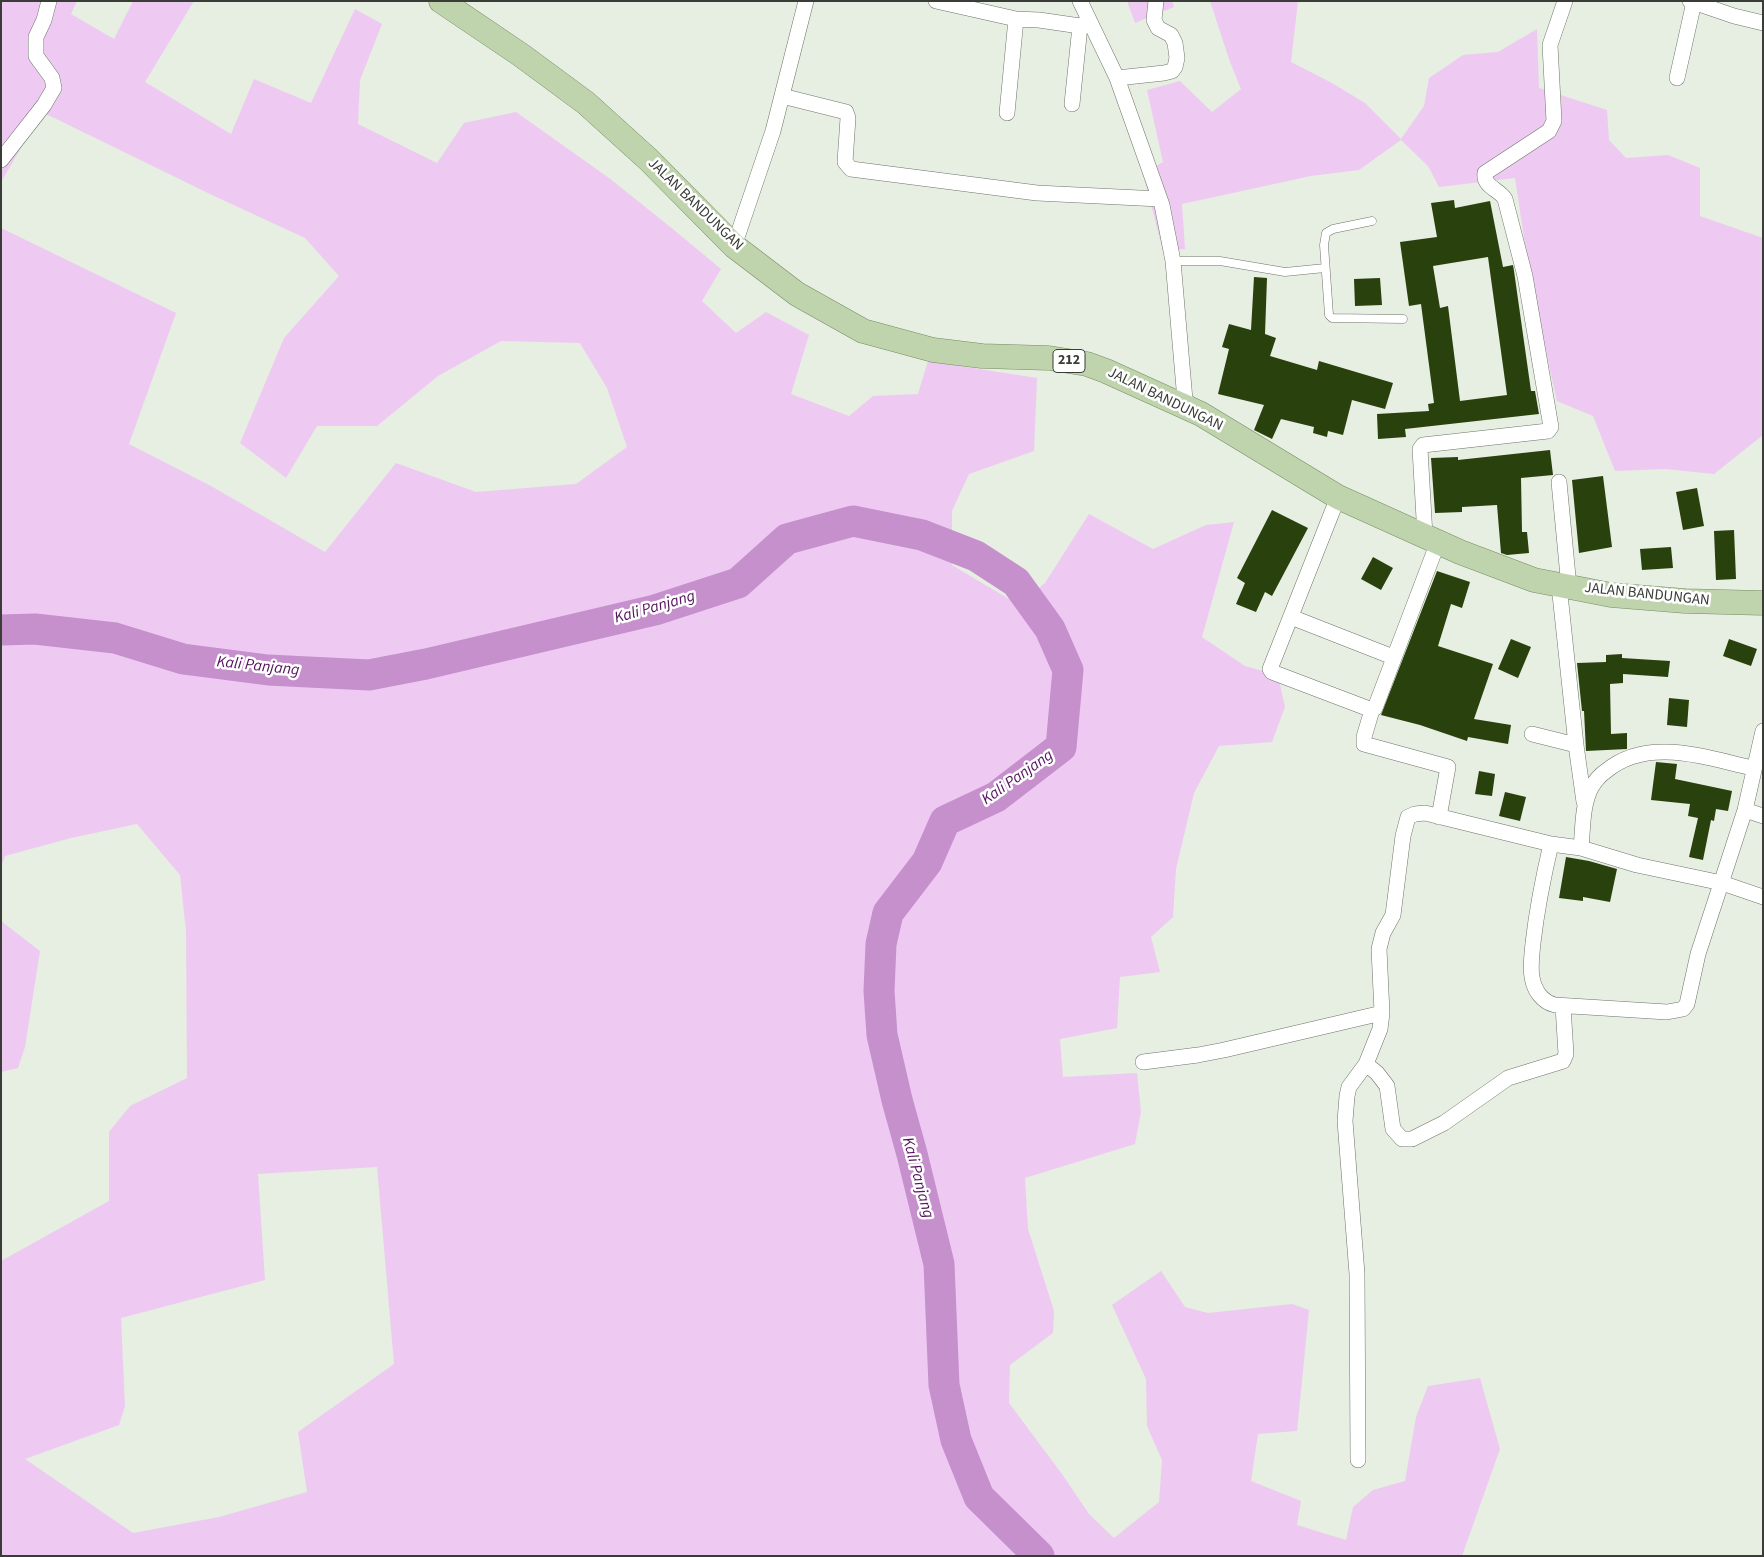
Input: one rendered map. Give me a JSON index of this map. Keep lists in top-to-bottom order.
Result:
{
  "streets": {
    "main road": ["JALAN BANDUNGAN", "212"]
  },
  "water": ["Kali Panjang"]
}
